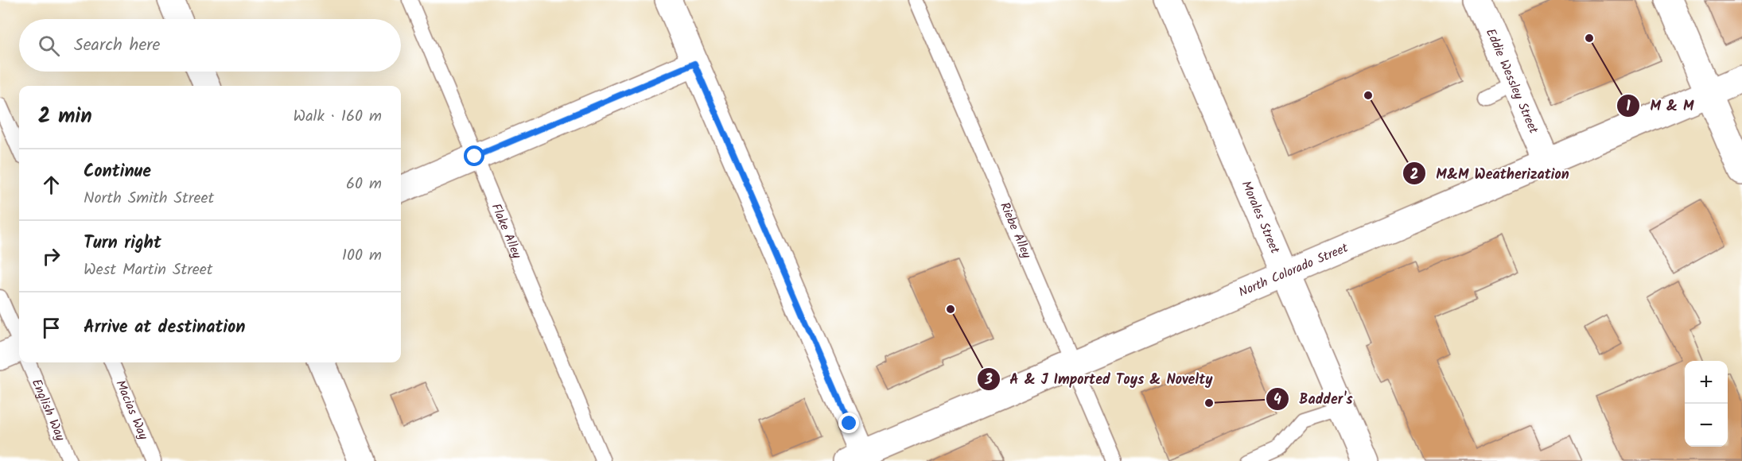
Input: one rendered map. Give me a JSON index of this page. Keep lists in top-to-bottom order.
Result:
{
  "streets": {
    "main road": ["Eddie Wessley Street", "Morales Street", "North Colorado Street"],
    "lane": [
      "Flake Alley",
      "Riebe Alley",
      "English Way",
      "Macias Way"
    ]
  },
  "crossings": [
    ["Eddie Wessley Street", "North Colorado Street"],
    ["Morales Street", "North Colorado Street"],
    ["Riebe Alley", "North Colorado Street"]
  ],
  "places": [
    "M & M",
    "M&M Weatherization",
    "A & J Imported Toys & Novelty",
    "Badder's"
  ],
  "page": {
    "search": "Search here",
    "heading": ["2 min", "Walk · 160 m"],
    "list": [
      ["Continue", "North Smith Street", "60 m"],
      ["Turn right", "West Martin Street", "100 m"],
      "Arrive at destination"
    ],
    "map_buttons": ["+", "−"]
  }
}
